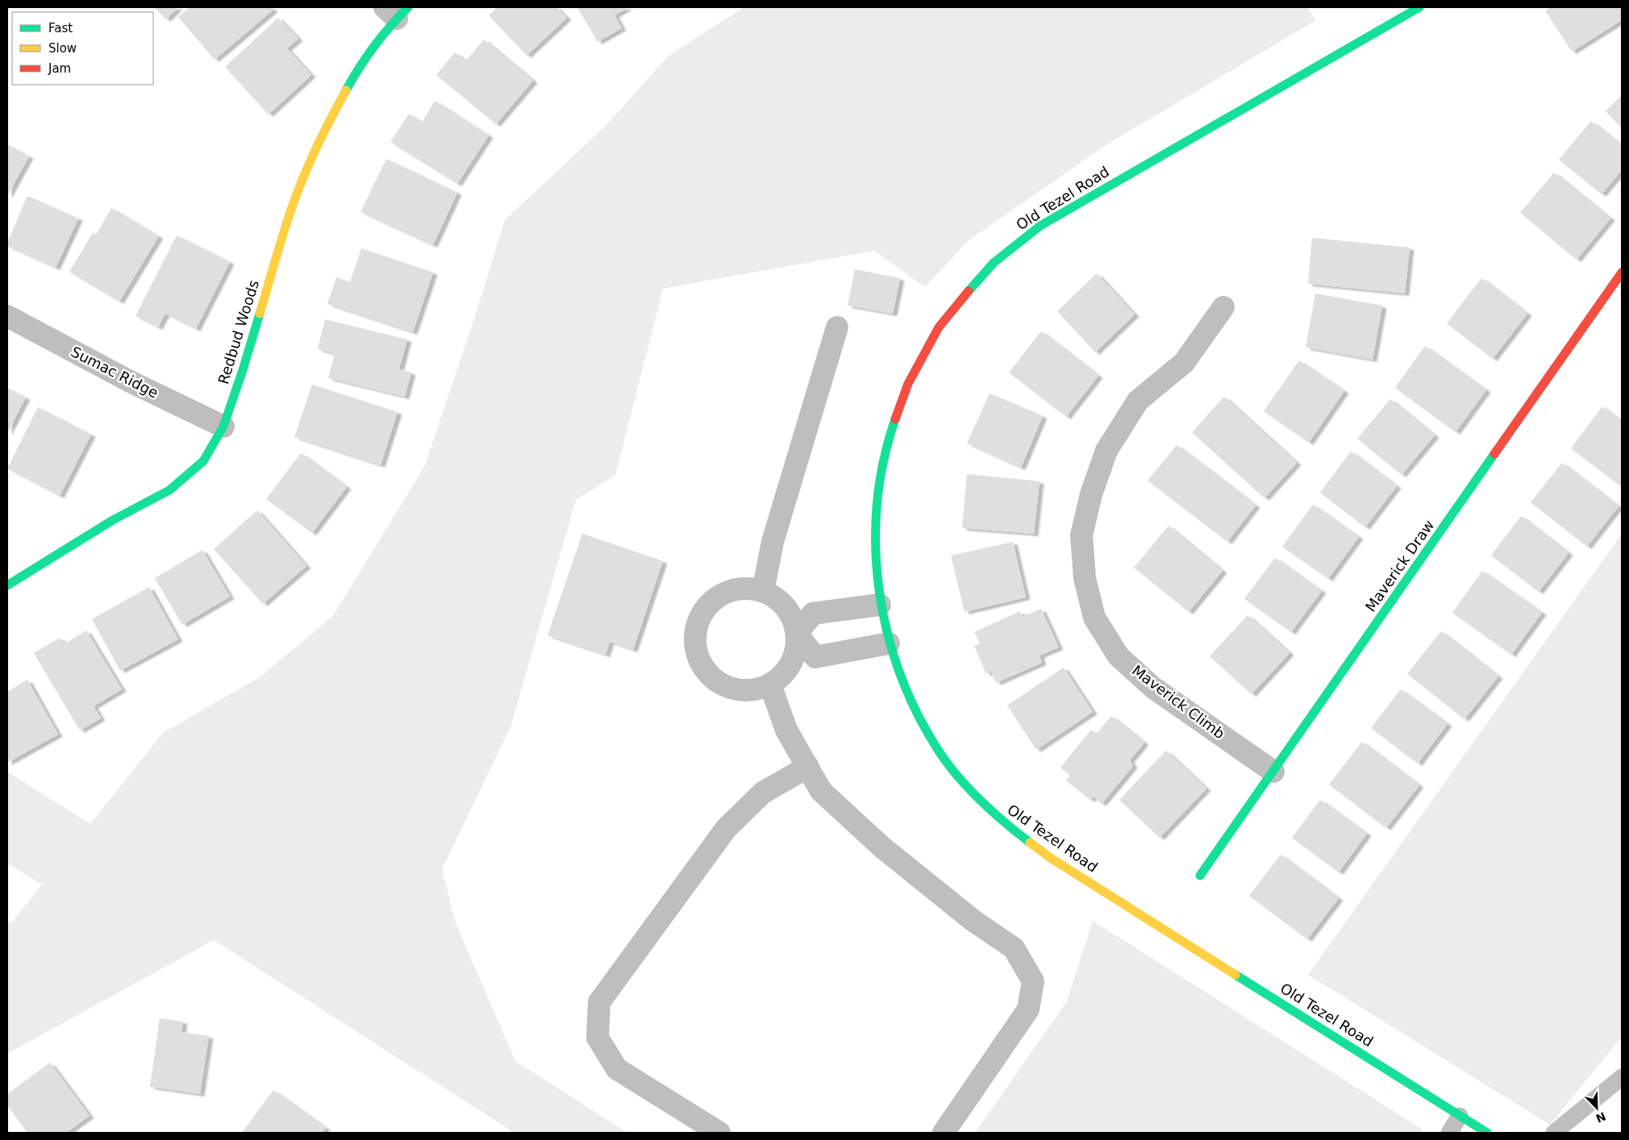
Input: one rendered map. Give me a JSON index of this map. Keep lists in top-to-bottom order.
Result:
{
  "streets": {
    "street": [
      "Old Tezel Road",
      "Redbud Woods",
      "Sumac Ridge",
      "Maverick Draw",
      "Maverick Climb"
    ]
  },
  "crossings": [
    ["Redbud Woods", "Sumac Ridge"],
    ["Maverick Draw", "Maverick Climb"]
  ],
  "legend": ["Fast", "Slow", "Jam"],
  "north": "bottom right"
}
